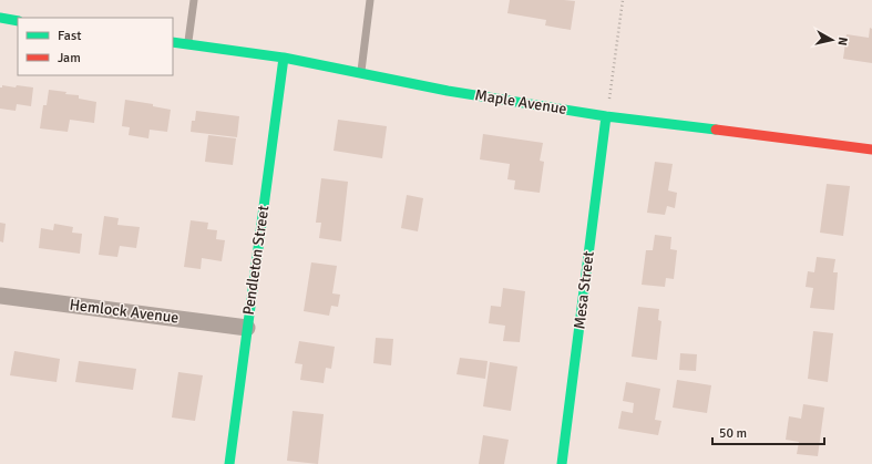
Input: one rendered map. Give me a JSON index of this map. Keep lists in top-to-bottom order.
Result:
{
  "streets": {
    "street": [
      "Maple Avenue",
      "Pendleton Street",
      "Mesa Street",
      "Hemlock Avenue"
    ]
  },
  "crossings": [
    ["Maple Avenue", "Pendleton Street"],
    ["Maple Avenue", "Mesa Street"],
    ["Pendleton Street", "Hemlock Avenue"]
  ],
  "legend": ["Fast", "Jam"],
  "scale_bar": "50 m",
  "north": "right"
}
